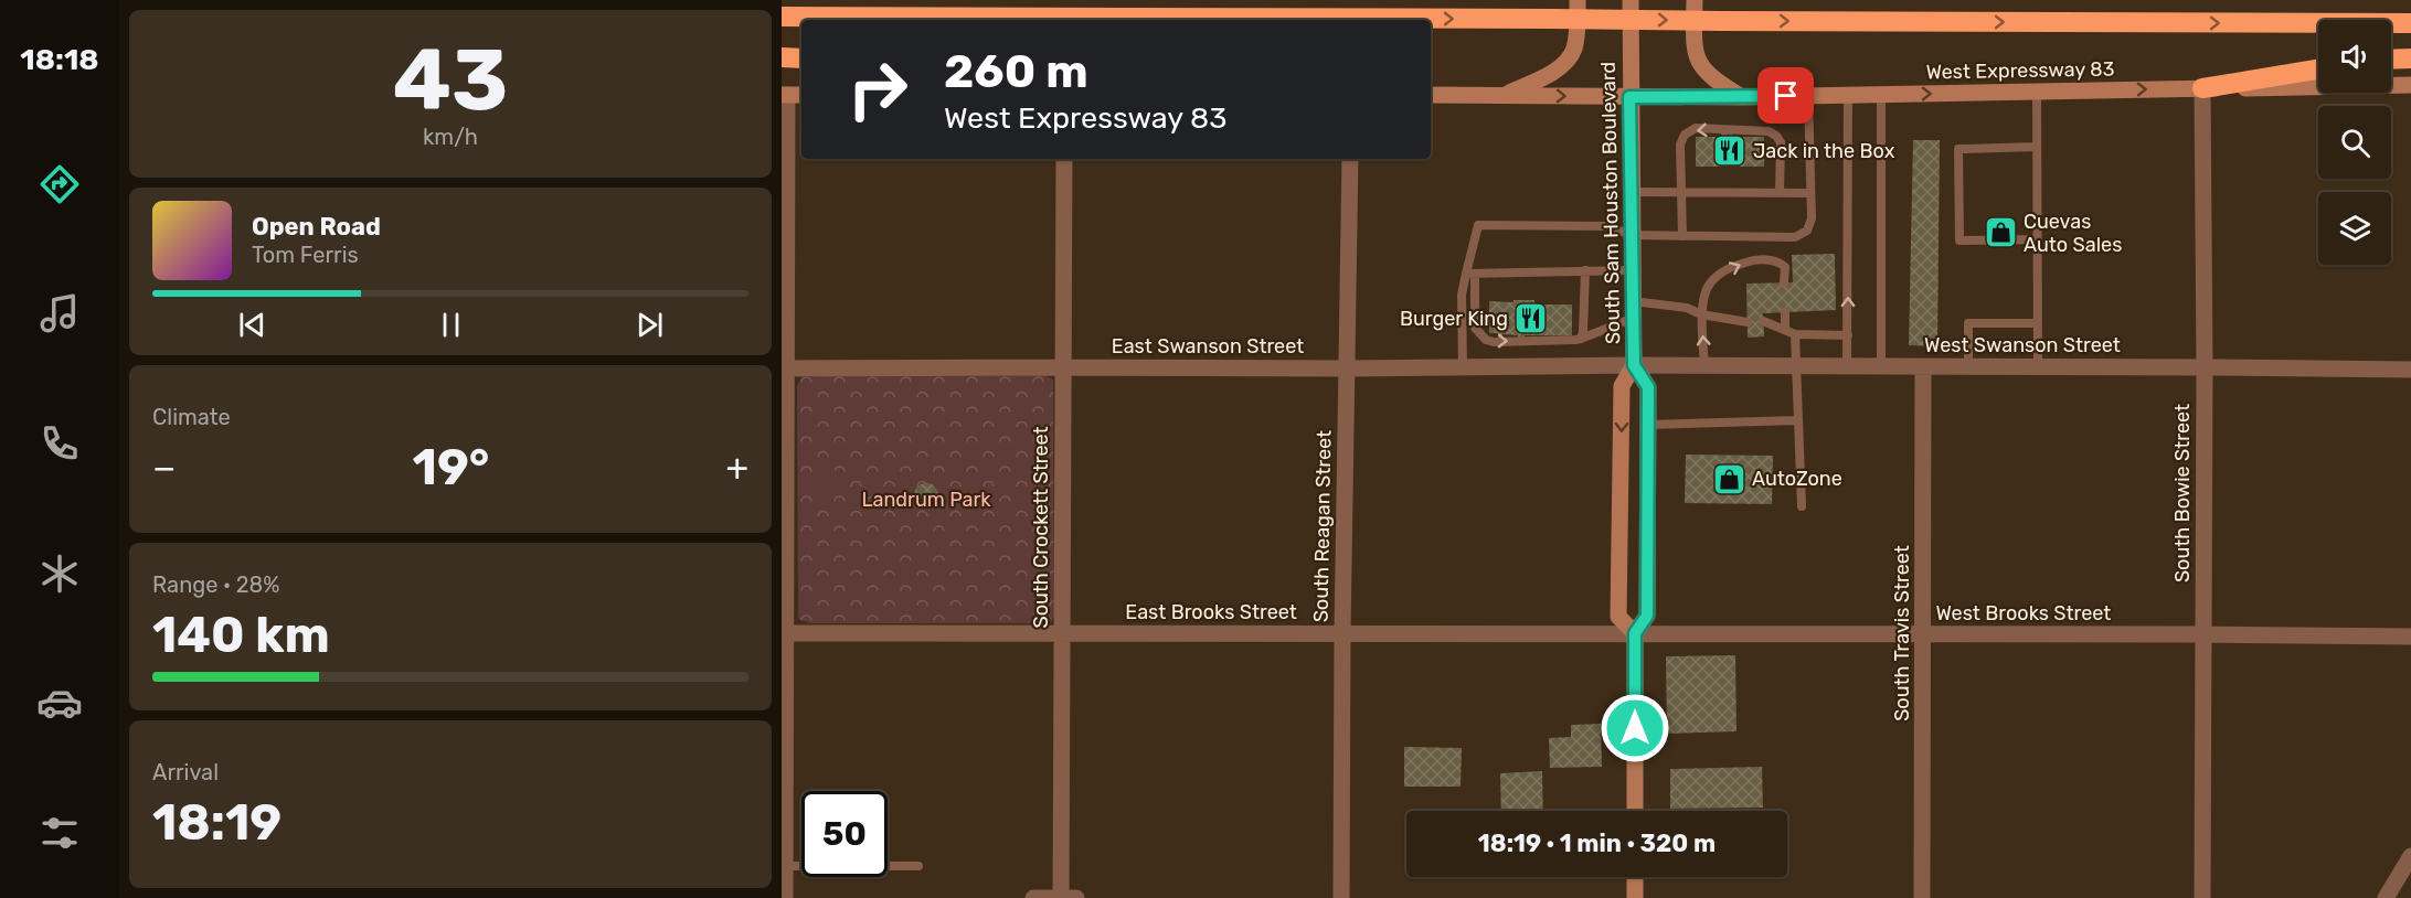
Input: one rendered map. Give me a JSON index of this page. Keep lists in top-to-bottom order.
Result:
{
  "streets": {
    "main road": ["West Expressway 83", "South Sam Houston Boulevard"],
    "street": [
      "West Swanson Street",
      "East Swanson Street",
      "South Bowie Street",
      "South Reagan Street",
      "South Crockett Street",
      "East Brooks Street",
      "West Brooks Street",
      "South Travis Street"
    ]
  },
  "crossings": [
    ["West Expressway 83", "South Sam Houston Boulevard"],
    ["West Expressway 83", "South Bowie Street"],
    ["South Sam Houston Boulevard", "West Swanson Street"],
    ["South Sam Houston Boulevard", "East Swanson Street"],
    ["South Sam Houston Boulevard", "East Brooks Street"],
    ["South Sam Houston Boulevard", "West Brooks Street"],
    ["West Swanson Street", "East Swanson Street"],
    ["West Swanson Street", "South Bowie Street"],
    ["West Swanson Street", "South Travis Street"],
    ["East Swanson Street", "South Reagan Street"],
    ["East Swanson Street", "South Crockett Street"],
    ["South Bowie Street", "West Brooks Street"],
    ["South Reagan Street", "East Brooks Street"],
    ["South Crockett Street", "East Brooks Street"],
    ["East Brooks Street", "West Brooks Street"],
    ["West Brooks Street", "South Travis Street"]
  ],
  "one_way": ["West Expressway 83"],
  "parks": ["Landrum Park"],
  "places": {
    "restaurant": ["Jack in the Box", "Burger King"],
    "shop": ["Cuevas Auto Sales", "AutoZone"]
  },
  "page": {
    "tabs": "18:18",
    "tile": [
      ["43", "km/h"],
      "Climate",
      ["Range · 28%", "140 km"],
      ["Arrival", "18:19"]
    ],
    "turn": ["260 m", "West Expressway 83"],
    "song": ["Open Road", "Tom Ferris"],
    "heat": ["−", "19°", "+"],
    "limit": "50",
    "trip": "18:19 · 1 min · 320 m"
  }
}
